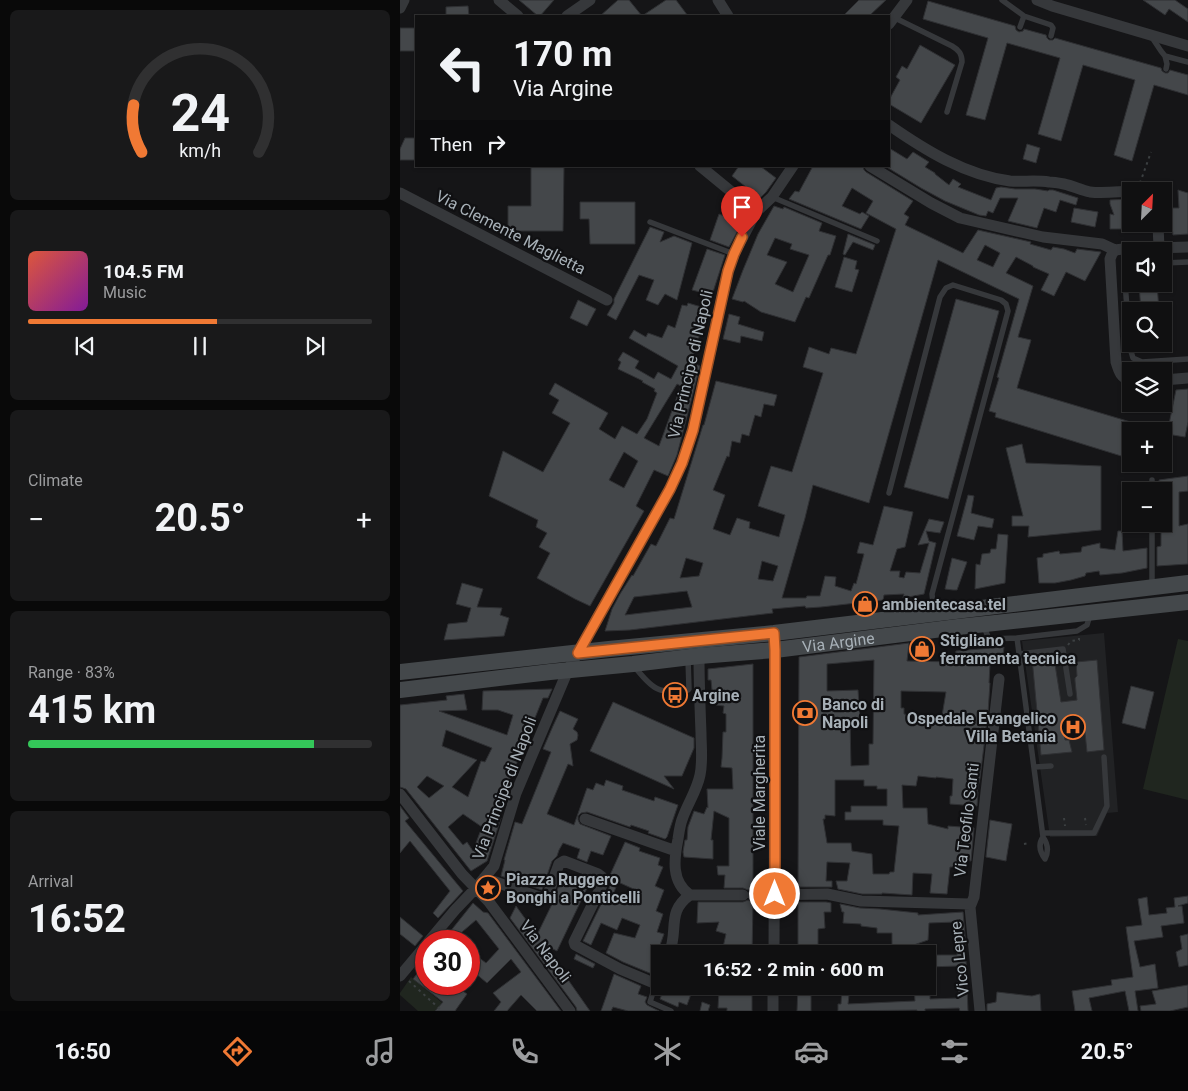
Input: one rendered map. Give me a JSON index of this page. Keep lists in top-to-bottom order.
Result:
{
  "streets": {
    "street": [
      "Via Clemente Maglietta",
      "Via Principe di Napoli",
      "Via Argine",
      "Viale Margherita",
      "Via Teofilo Santi",
      "Via Napoli",
      "Vico Lepre"
    ]
  },
  "crossings": [
    ["Via Principe di Napoli", "Via Argine"],
    ["Via Principe di Napoli", "Via Napoli"],
    ["Via Argine", "Viale Margherita"],
    ["Via Teofilo Santi", "Vico Lepre"]
  ],
  "places": {
    "shop": ["ambientecasa.tel", "Stigliano ferramenta tecnica"],
    "bus stop": ["Argine"],
    "bank": ["Banco di Napoli"],
    "hospital": ["Ospedale Evangelico Villa Betania"],
    "place": ["Piazza Ruggero Bonghi a Ponticelli"]
  },
  "north": "top right",
  "page": {
    "turn": ["170 m", "Via Argine"],
    "then": "Then",
    "map_buttons": ["+", "−"],
    "song": ["104.5 FM", "Music"],
    "tile": [
      "Climate",
      ["Range · 83%", "415 km"],
      ["Arrival", "16:52"]
    ],
    "heat": ["−", "20.5°", "+"],
    "limit": "30",
    "trip": "16:52 · 2 min · 600 m",
    "tabs": ["16:50", "20.5°"],
    "gauge": ["24", "km/h"]
  }
}
